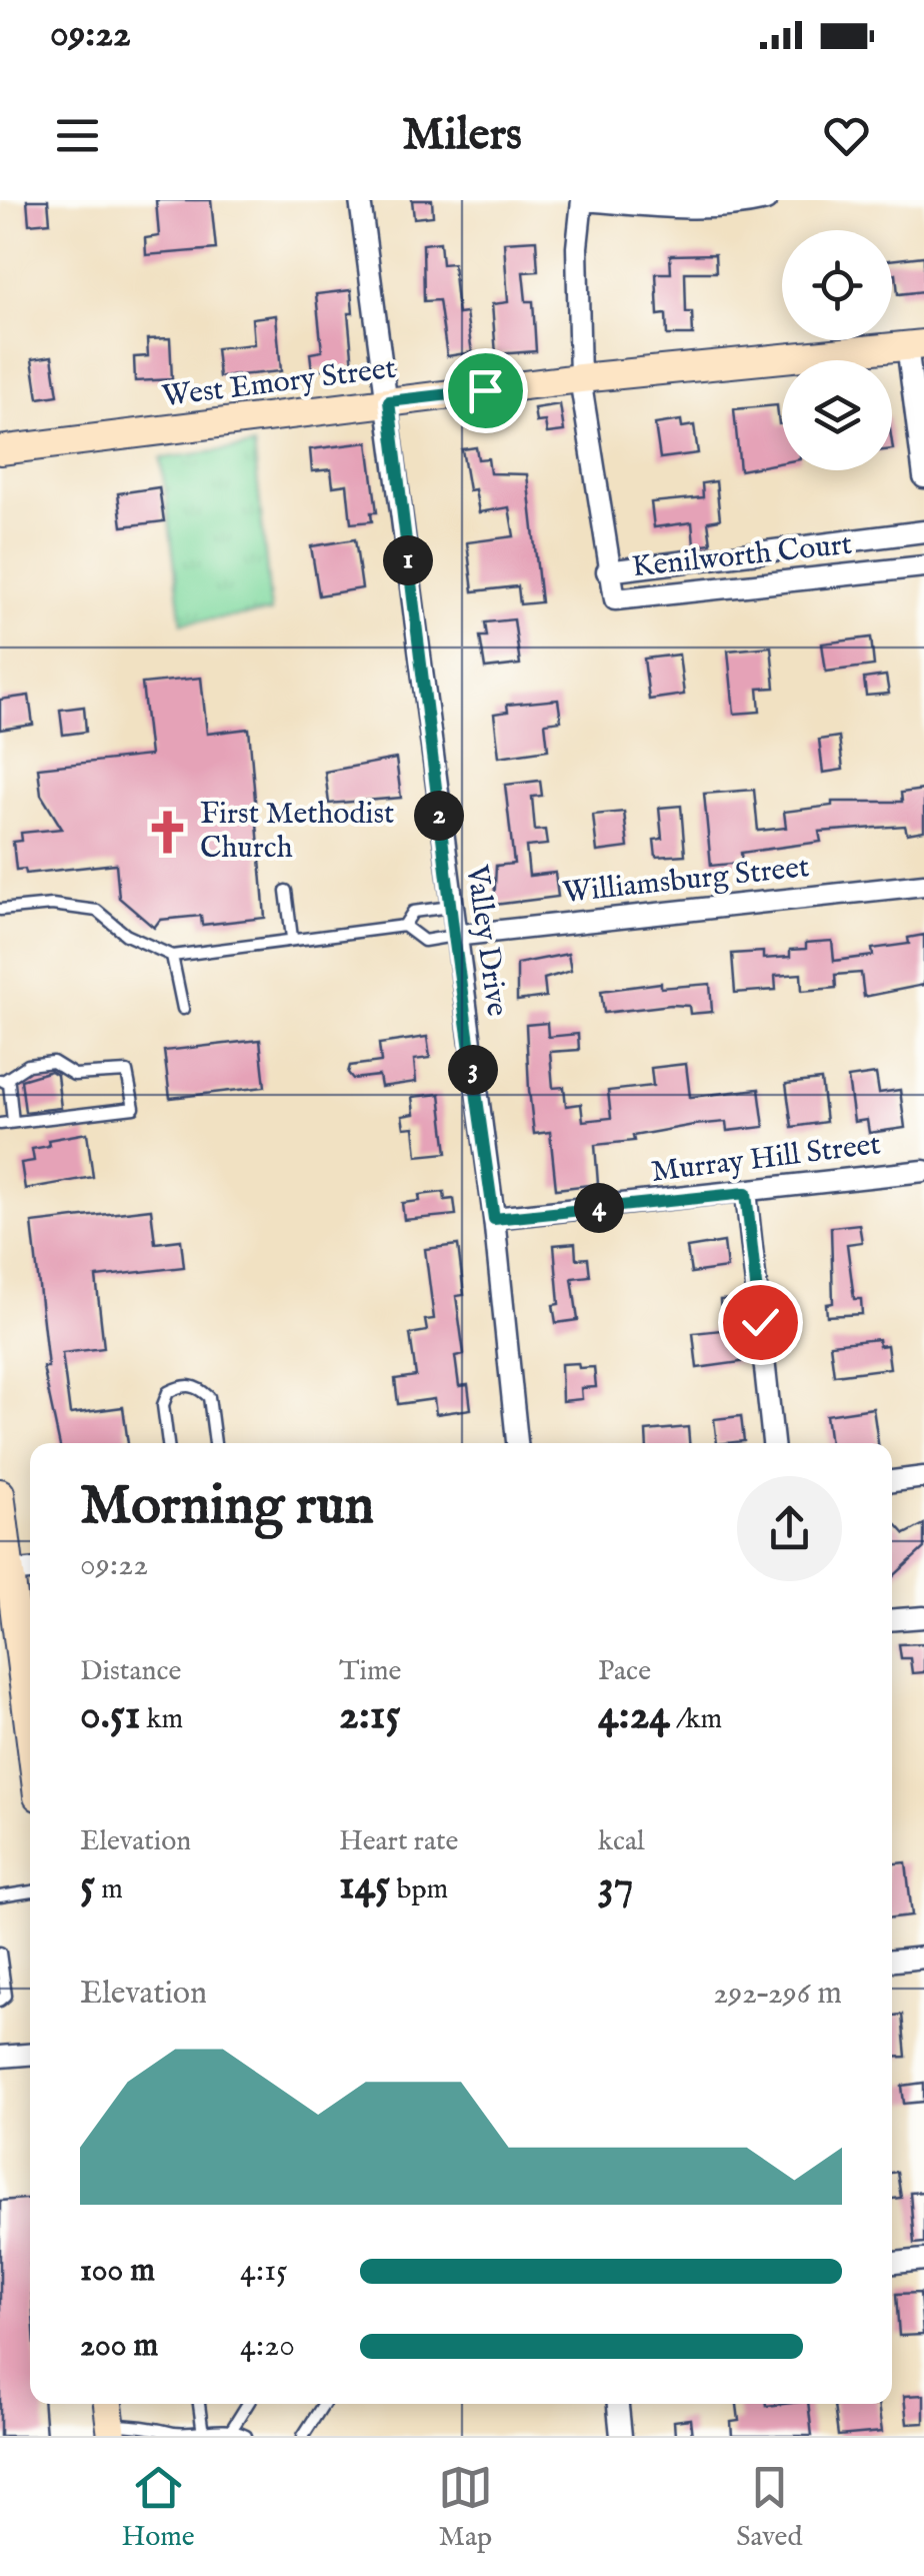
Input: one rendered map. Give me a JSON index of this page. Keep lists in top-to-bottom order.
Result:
{
  "streets": {
    "street": [
      "West Emory Street",
      "Kenilworth Court",
      "Williamsburg Street",
      "Valley Drive",
      "Murray Hill Street"
    ]
  },
  "crossings": [
    ["West Emory Street", "Valley Drive"],
    ["Williamsburg Street", "Valley Drive"],
    ["Valley Drive", "Murray Hill Street"]
  ],
  "places": {
    "church": ["First Methodist Church"]
  },
  "page": {
    "status": "09:22",
    "header": "Milers",
    "pins": [
      "1",
      "2",
      "3",
      "4"
    ],
    "heading": ["Morning run", "09:22"],
    "stats": [
      ["Distance", "0.51 km"],
      ["Time", "2:15"],
      ["Pace", "4:24 /km"],
      ["Elevation", "5 m"],
      ["Heart rate", "145 bpm"],
      ["kcal", "37"]
    ],
    "chart": ["Elevation", "292–296 m"],
    "list": [
      {
        "name": "100 m",
        "note": "4:15"
      },
      {
        "name": "200 m",
        "note": "4:20"
      }
    ],
    "tabs": ["Home", "Map", "Saved"]
  }
}
